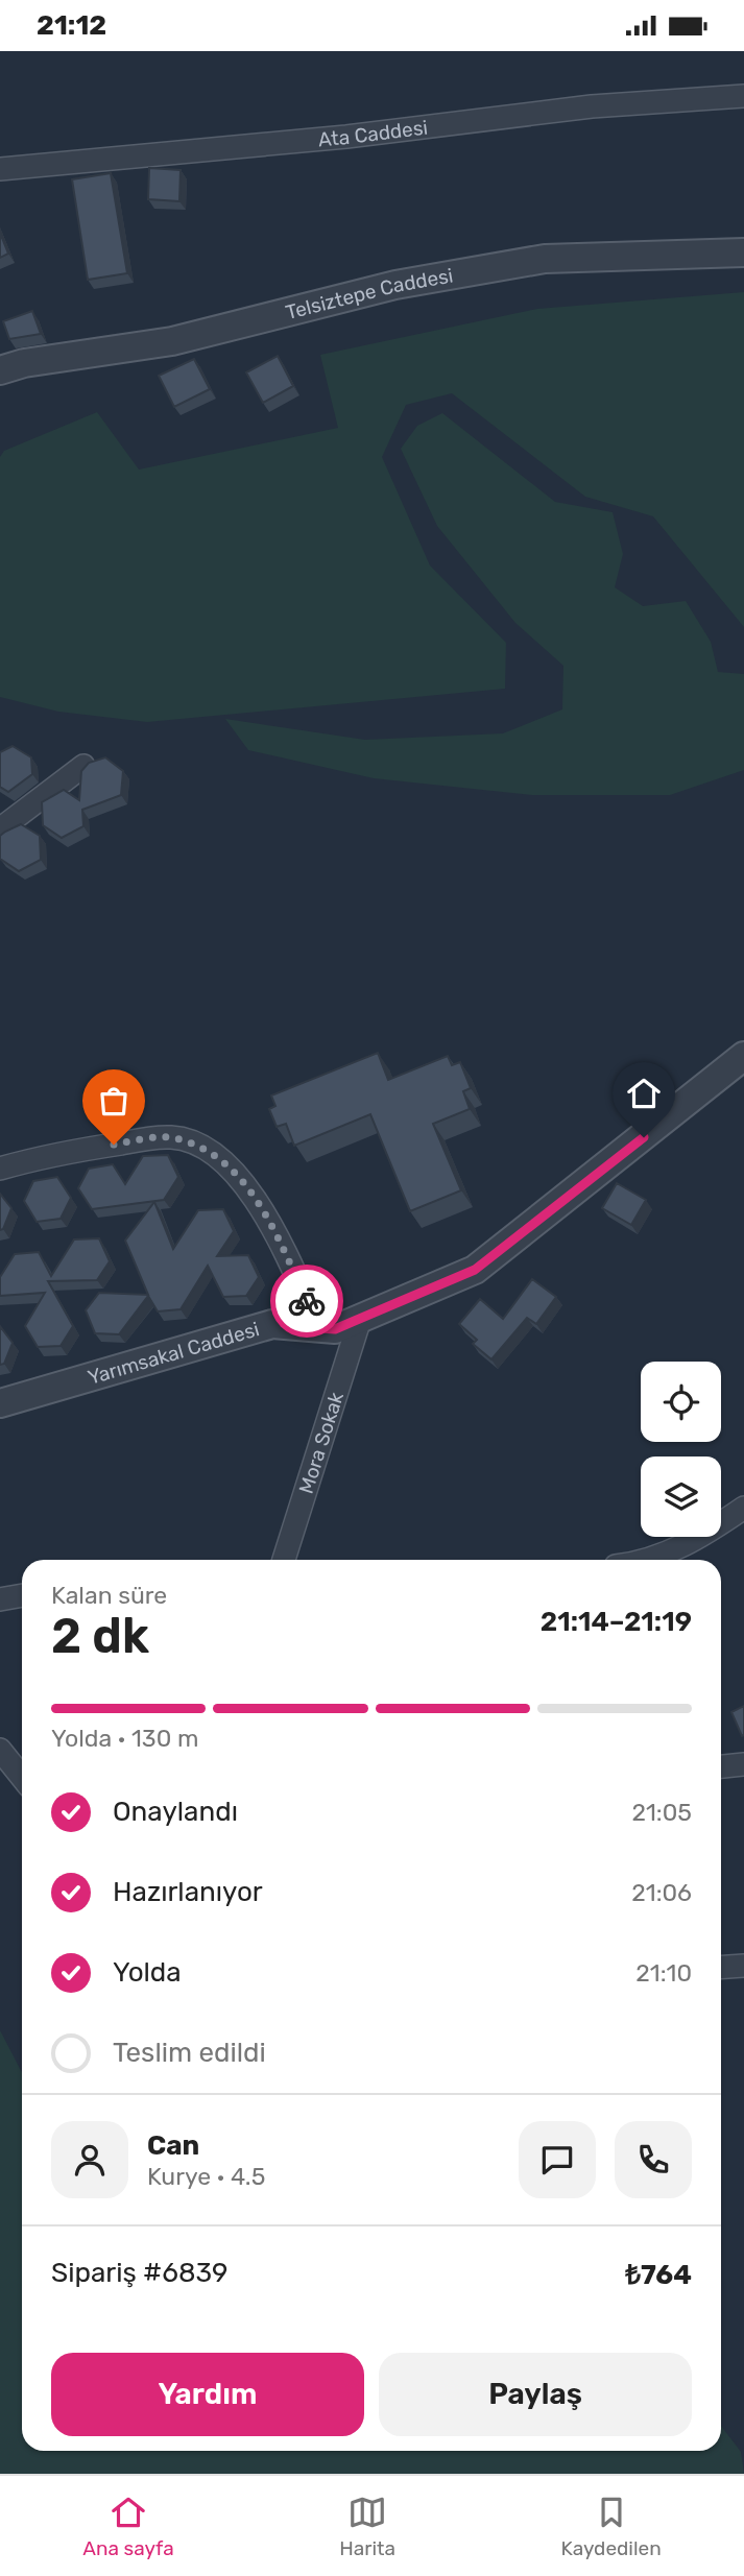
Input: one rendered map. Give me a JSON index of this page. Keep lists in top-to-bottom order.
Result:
{
  "streets": {
    "street": [
      "Ata Caddesi",
      "Telsiztepe Caddesi",
      "Yarımsakal Caddesi",
      "Mora Sokak"
    ]
  },
  "crossings": [
    ["Yarımsakal Caddesi", "Mora Sokak"]
  ],
  "page": {
    "status": "21:12",
    "heading": ["2 dk", "Kalan süre", "21:14–21:19"],
    "panel": [
      "Can",
      "Kurye · 4.5",
      "Sipariş #6839",
      "₺764"
    ],
    "bar": "Yolda · 130 m",
    "list": [
      ["Onaylandı", "21:05"],
      ["Hazırlanıyor", "21:06"],
      ["Yolda", "21:10"],
      "Teslim edildi"
    ],
    "buttons": ["Yardım", "Paylaş"],
    "tabs": ["Ana sayfa", "Harita", "Kaydedilen"]
  }
}
